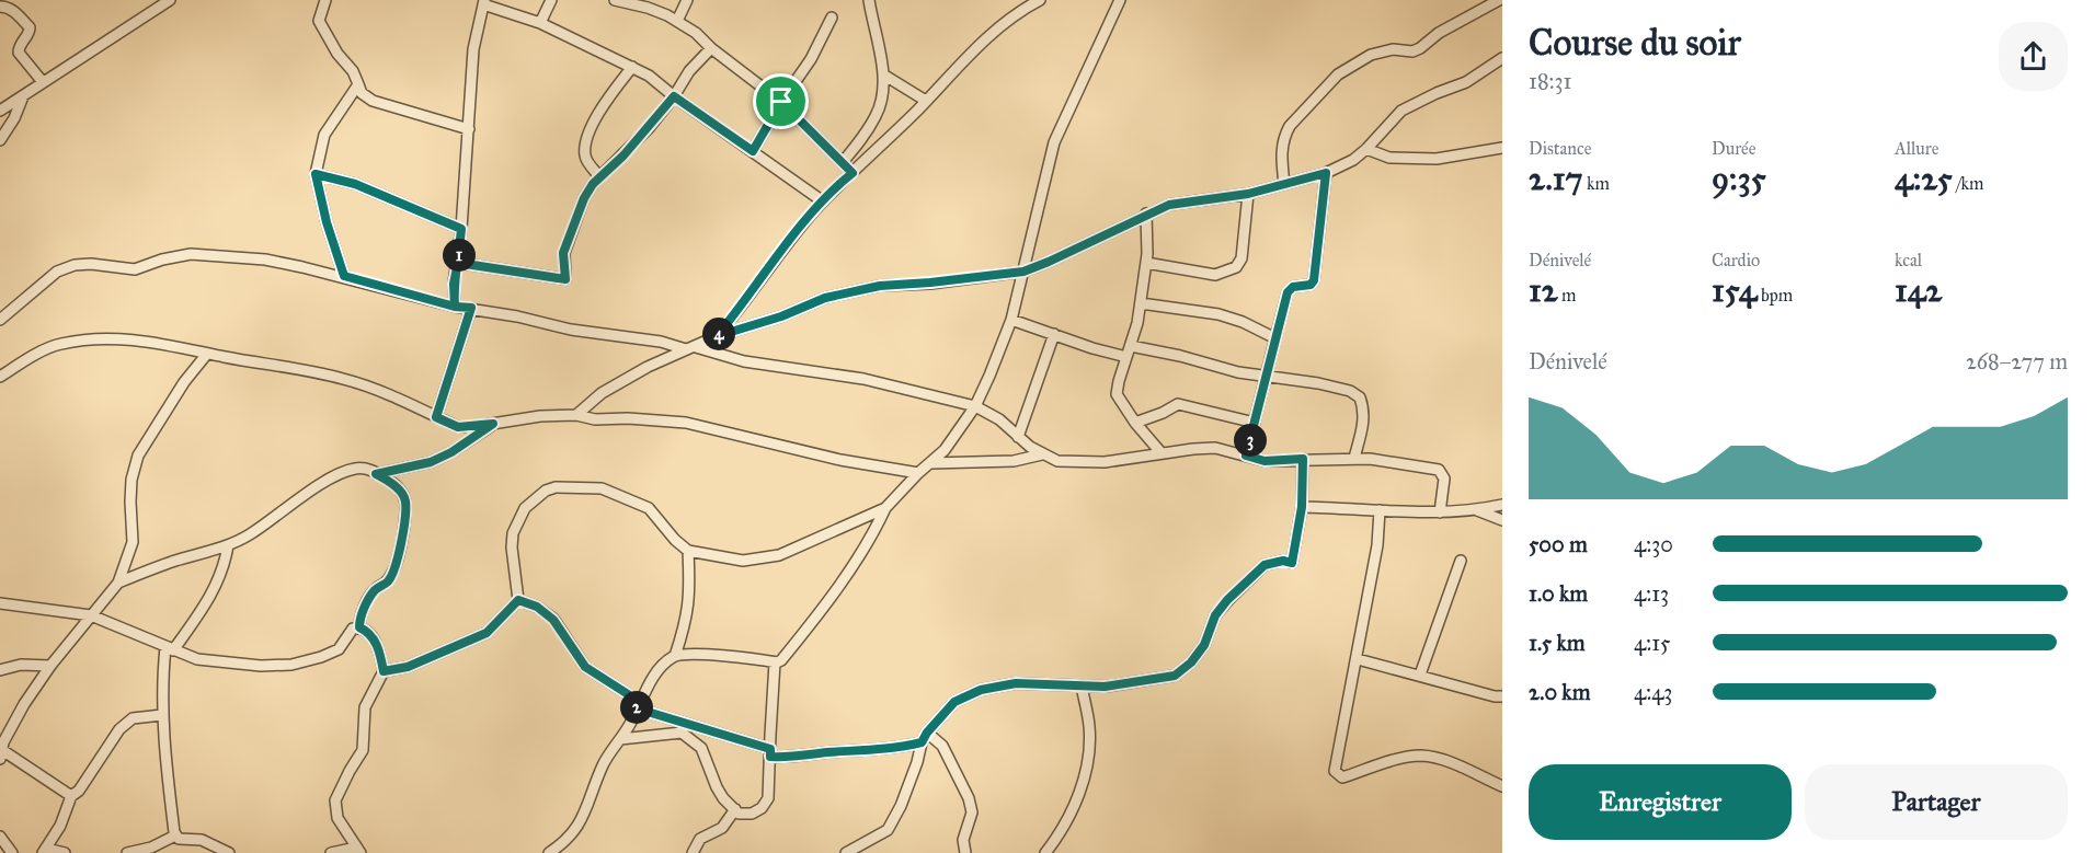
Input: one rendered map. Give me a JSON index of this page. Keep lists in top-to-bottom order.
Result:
{
  "page": {
    "heading": ["Course du soir", "18:31"],
    "stats": [
      ["Distance", "2.17 km"],
      ["Durée", "9:35"],
      ["Allure", "4:25 /km"],
      ["Dénivelé", "12 m"],
      ["Cardio", "154 bpm"],
      ["kcal", "142"]
    ],
    "pins": [
      "1",
      "4",
      "3",
      "2"
    ],
    "chart": ["Dénivelé", "268–277 m"],
    "list": [
      {
        "name": "500 m",
        "note": "4:30"
      },
      {
        "name": "1.0 km",
        "note": "4:13"
      },
      {
        "name": "1.5 km",
        "note": "4:15"
      },
      {
        "name": "2.0 km",
        "note": "4:43"
      }
    ],
    "buttons": ["Enregistrer", "Partager"]
  }
}
